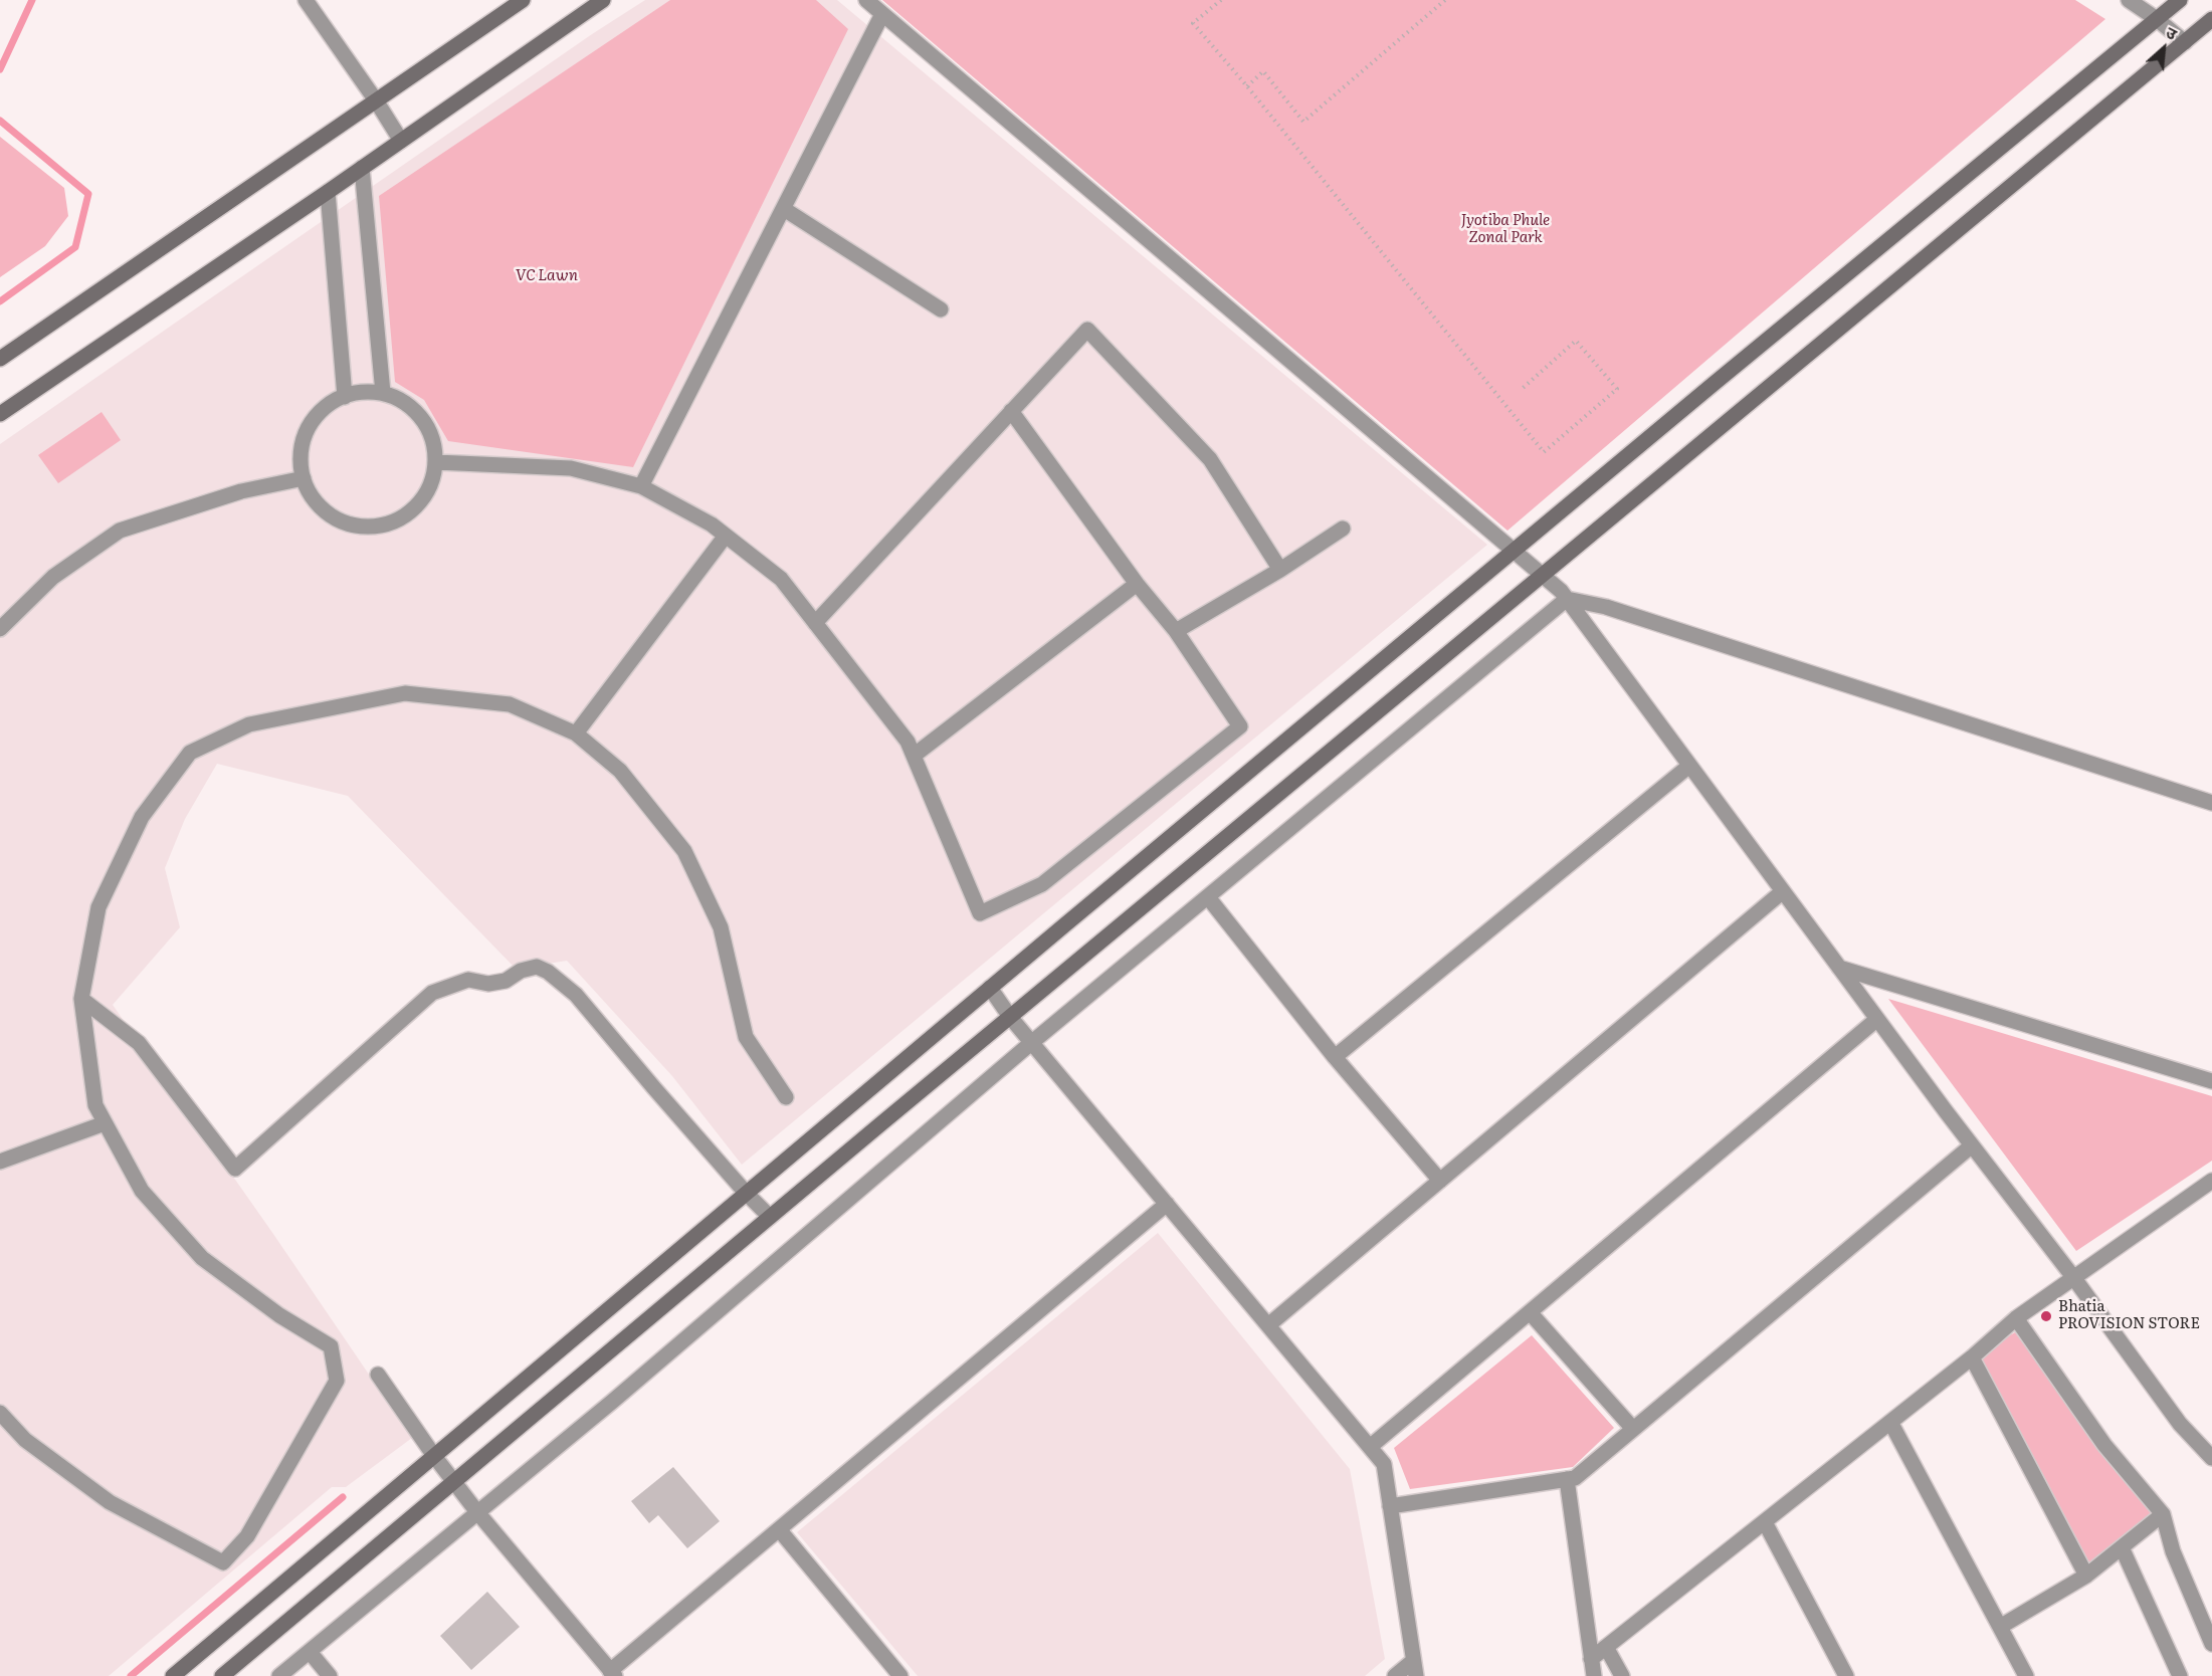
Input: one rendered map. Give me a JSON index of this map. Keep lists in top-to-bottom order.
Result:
{
  "parks": ["Jyotiba Phule Zonal Park", "VC Lawn"],
  "places": ["Bhatia PROVISION STORE"],
  "north": "top right"
}
